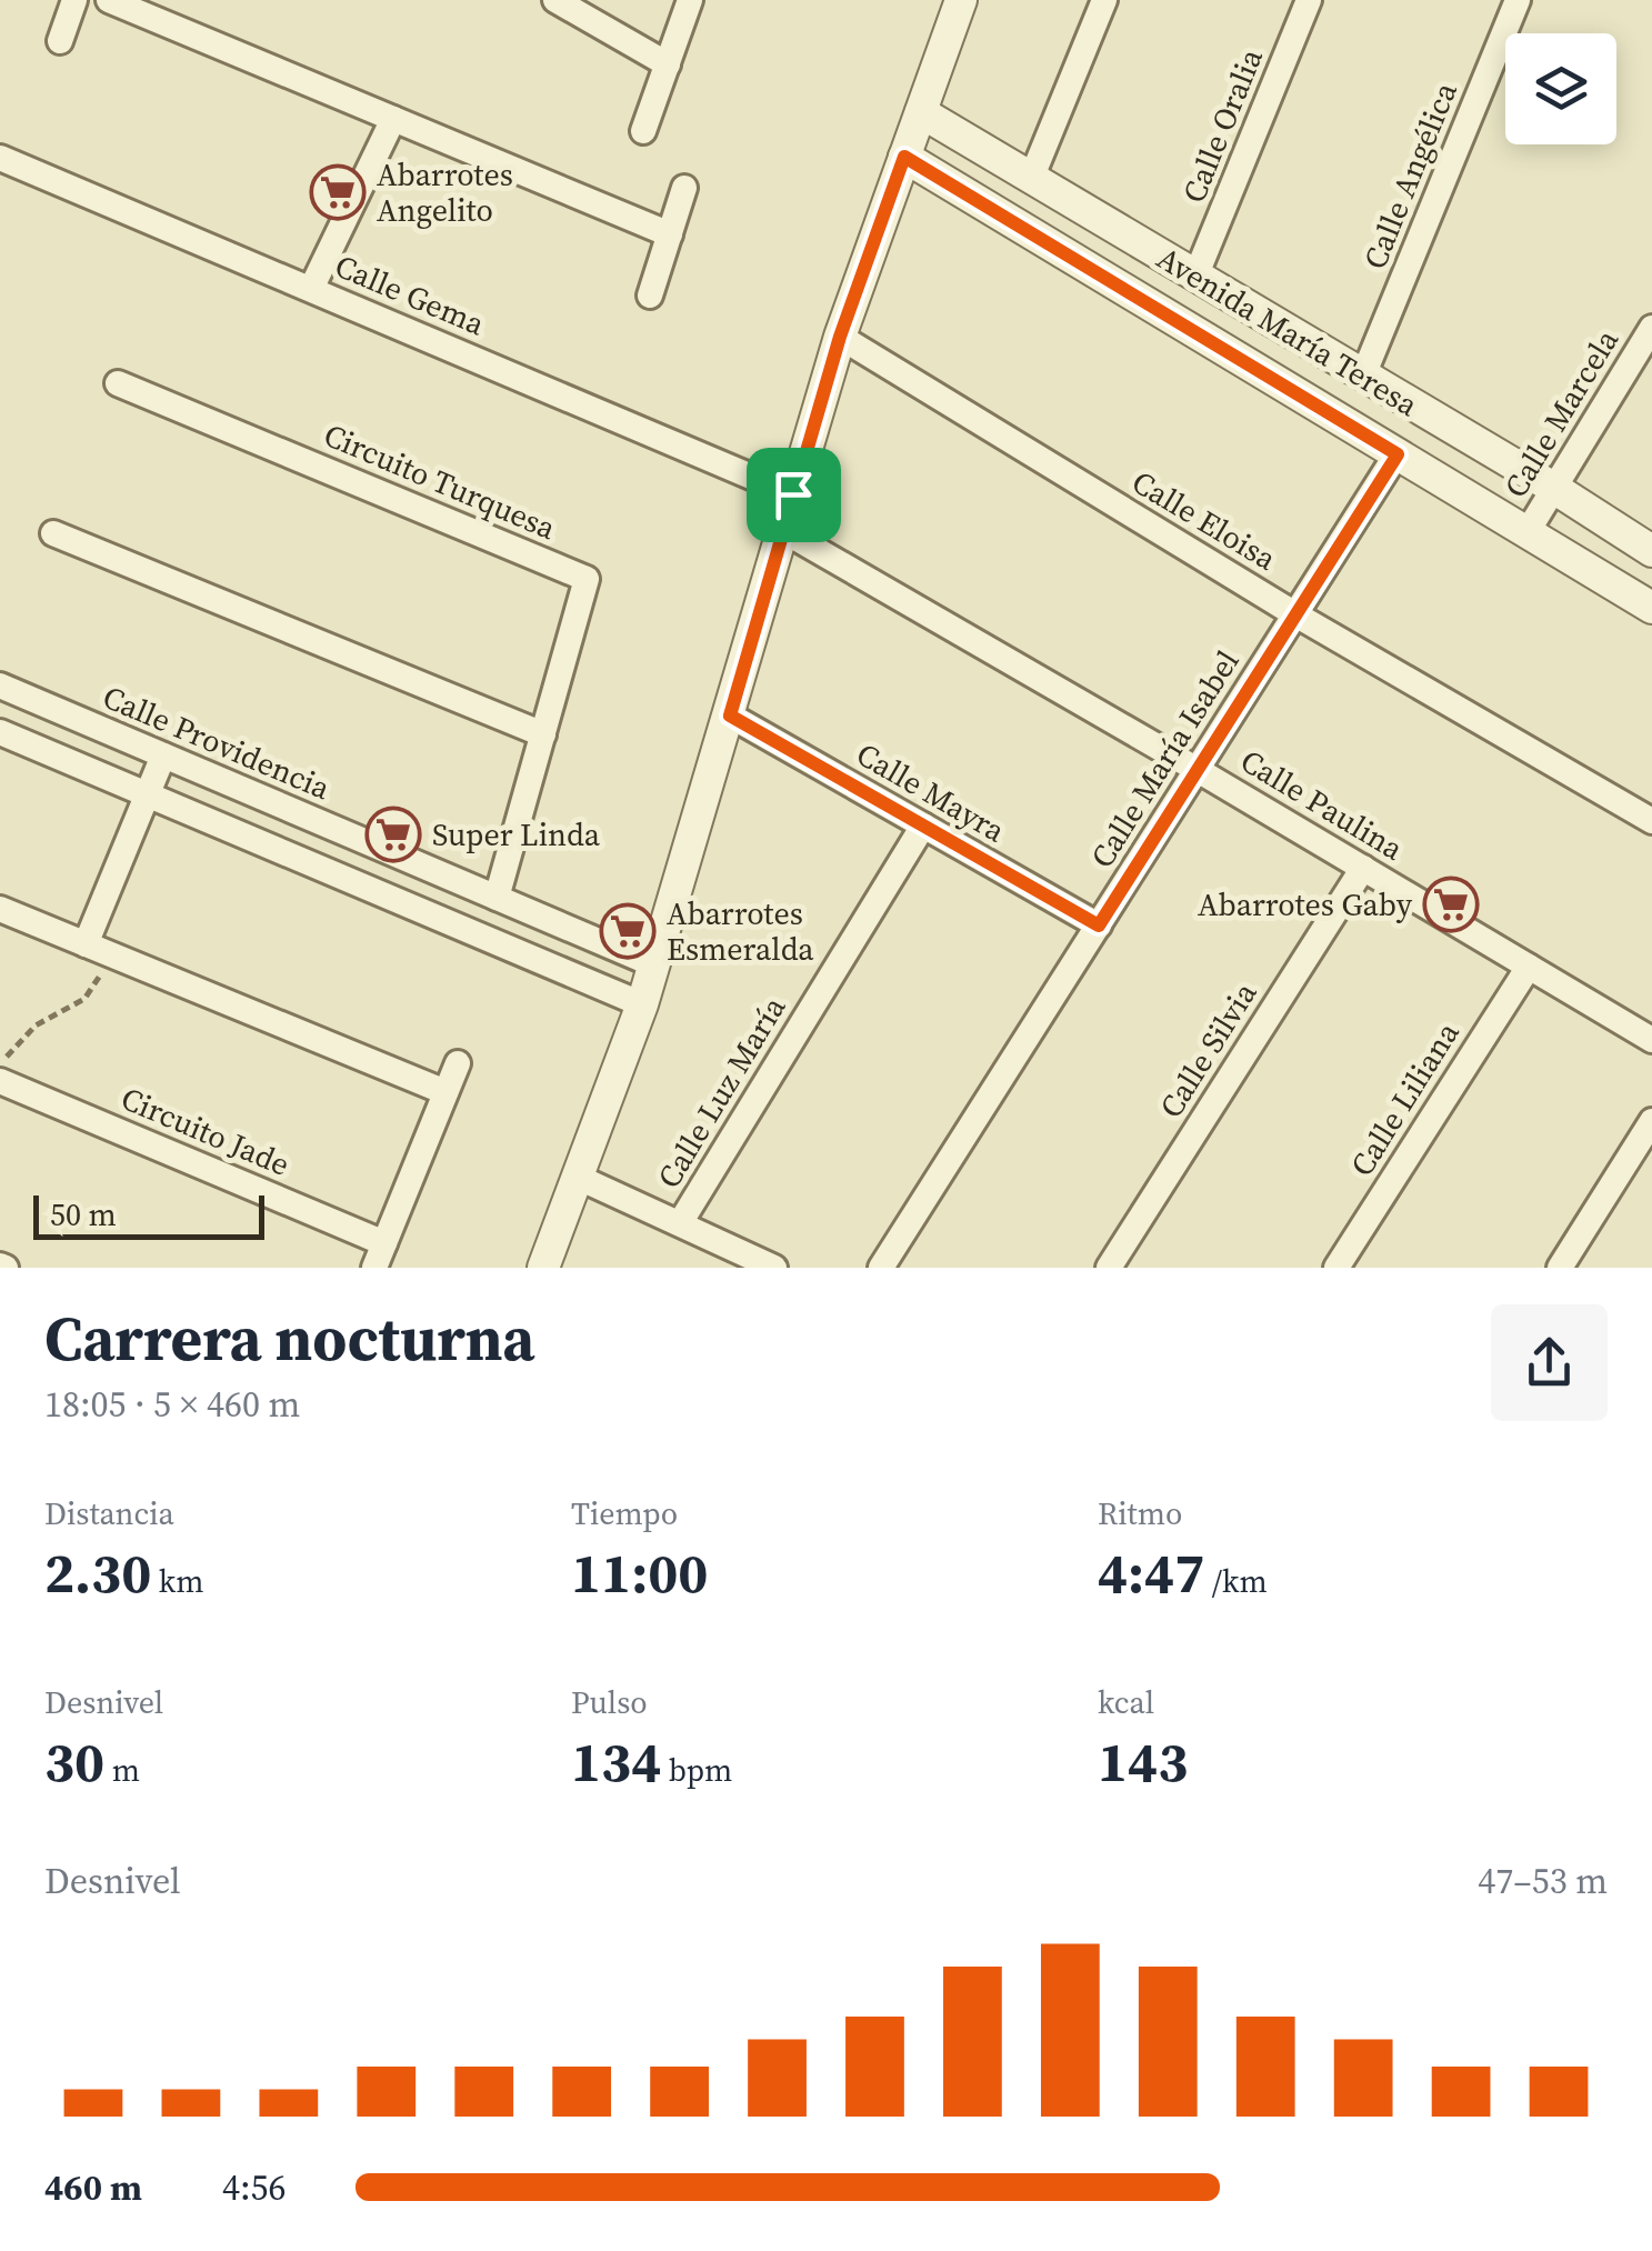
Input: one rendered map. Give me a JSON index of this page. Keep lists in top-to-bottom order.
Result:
{
  "streets": {
    "street": [
      "Calle Oralia",
      "Calle Angélica",
      "Calle Gema",
      "Avenida María Teresa",
      "Calle Marcela",
      "Circuito Turquesa",
      "Calle Eloisa",
      "Calle Providencia",
      "Calle María Isabel",
      "Calle Mayra",
      "Calle Paulina",
      "Calle Silvia",
      "Calle Luz María",
      "Calle Liliana",
      "Circuito Jade"
    ]
  },
  "crossings": [
    ["Calle Oralia", "Avenida María Teresa"],
    ["Calle Angélica", "Avenida María Teresa"],
    ["Avenida María Teresa", "Calle Marcela"],
    ["Avenida María Teresa", "Calle María Isabel"],
    ["Circuito Turquesa", "Calle Providencia"],
    ["Calle Eloisa", "Calle María Isabel"],
    ["Calle María Isabel", "Calle Mayra"],
    ["Calle María Isabel", "Calle Paulina"],
    ["Calle Mayra", "Calle Luz María"],
    ["Calle Paulina", "Calle Silvia"],
    ["Calle Paulina", "Calle Liliana"]
  ],
  "places": {
    "supermarket": [
      "Abarrotes Angelito",
      "Super Linda",
      "Abarrotes Gaby",
      "Abarrotes Esmeralda"
    ]
  },
  "scale_bar": "50 m",
  "page": {
    "scale": "50 m",
    "heading": ["Carrera nocturna", "18:05 · 5 × 460 m"],
    "stats": [
      ["Distancia", "2.30 km"],
      ["Tiempo", "11:00"],
      ["Ritmo", "4:47 /km"],
      ["Desnivel", "30 m"],
      ["Pulso", "134 bpm"],
      ["kcal", "143"]
    ],
    "chart": ["Desnivel", "47–53 m"],
    "list": [
      {
        "name": "460 m",
        "note": "4:56"
      }
    ]
  }
}
